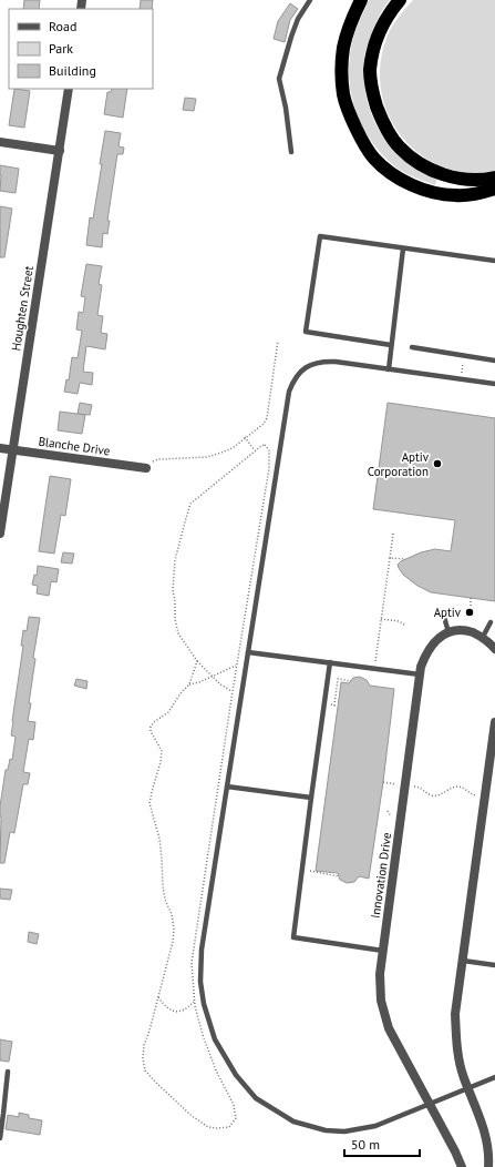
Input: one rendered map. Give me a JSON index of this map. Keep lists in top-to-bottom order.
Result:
{
  "streets": {
    "street": ["Houghten Street", "Blanche Drive", "Innovation Drive"]
  },
  "crossings": [
    ["Houghten Street", "Blanche Drive"]
  ],
  "places": ["Aptiv Corporation", "Aptiv"],
  "legend": ["Road", "Park", "Building"],
  "scale_bar": "50 m"
}
